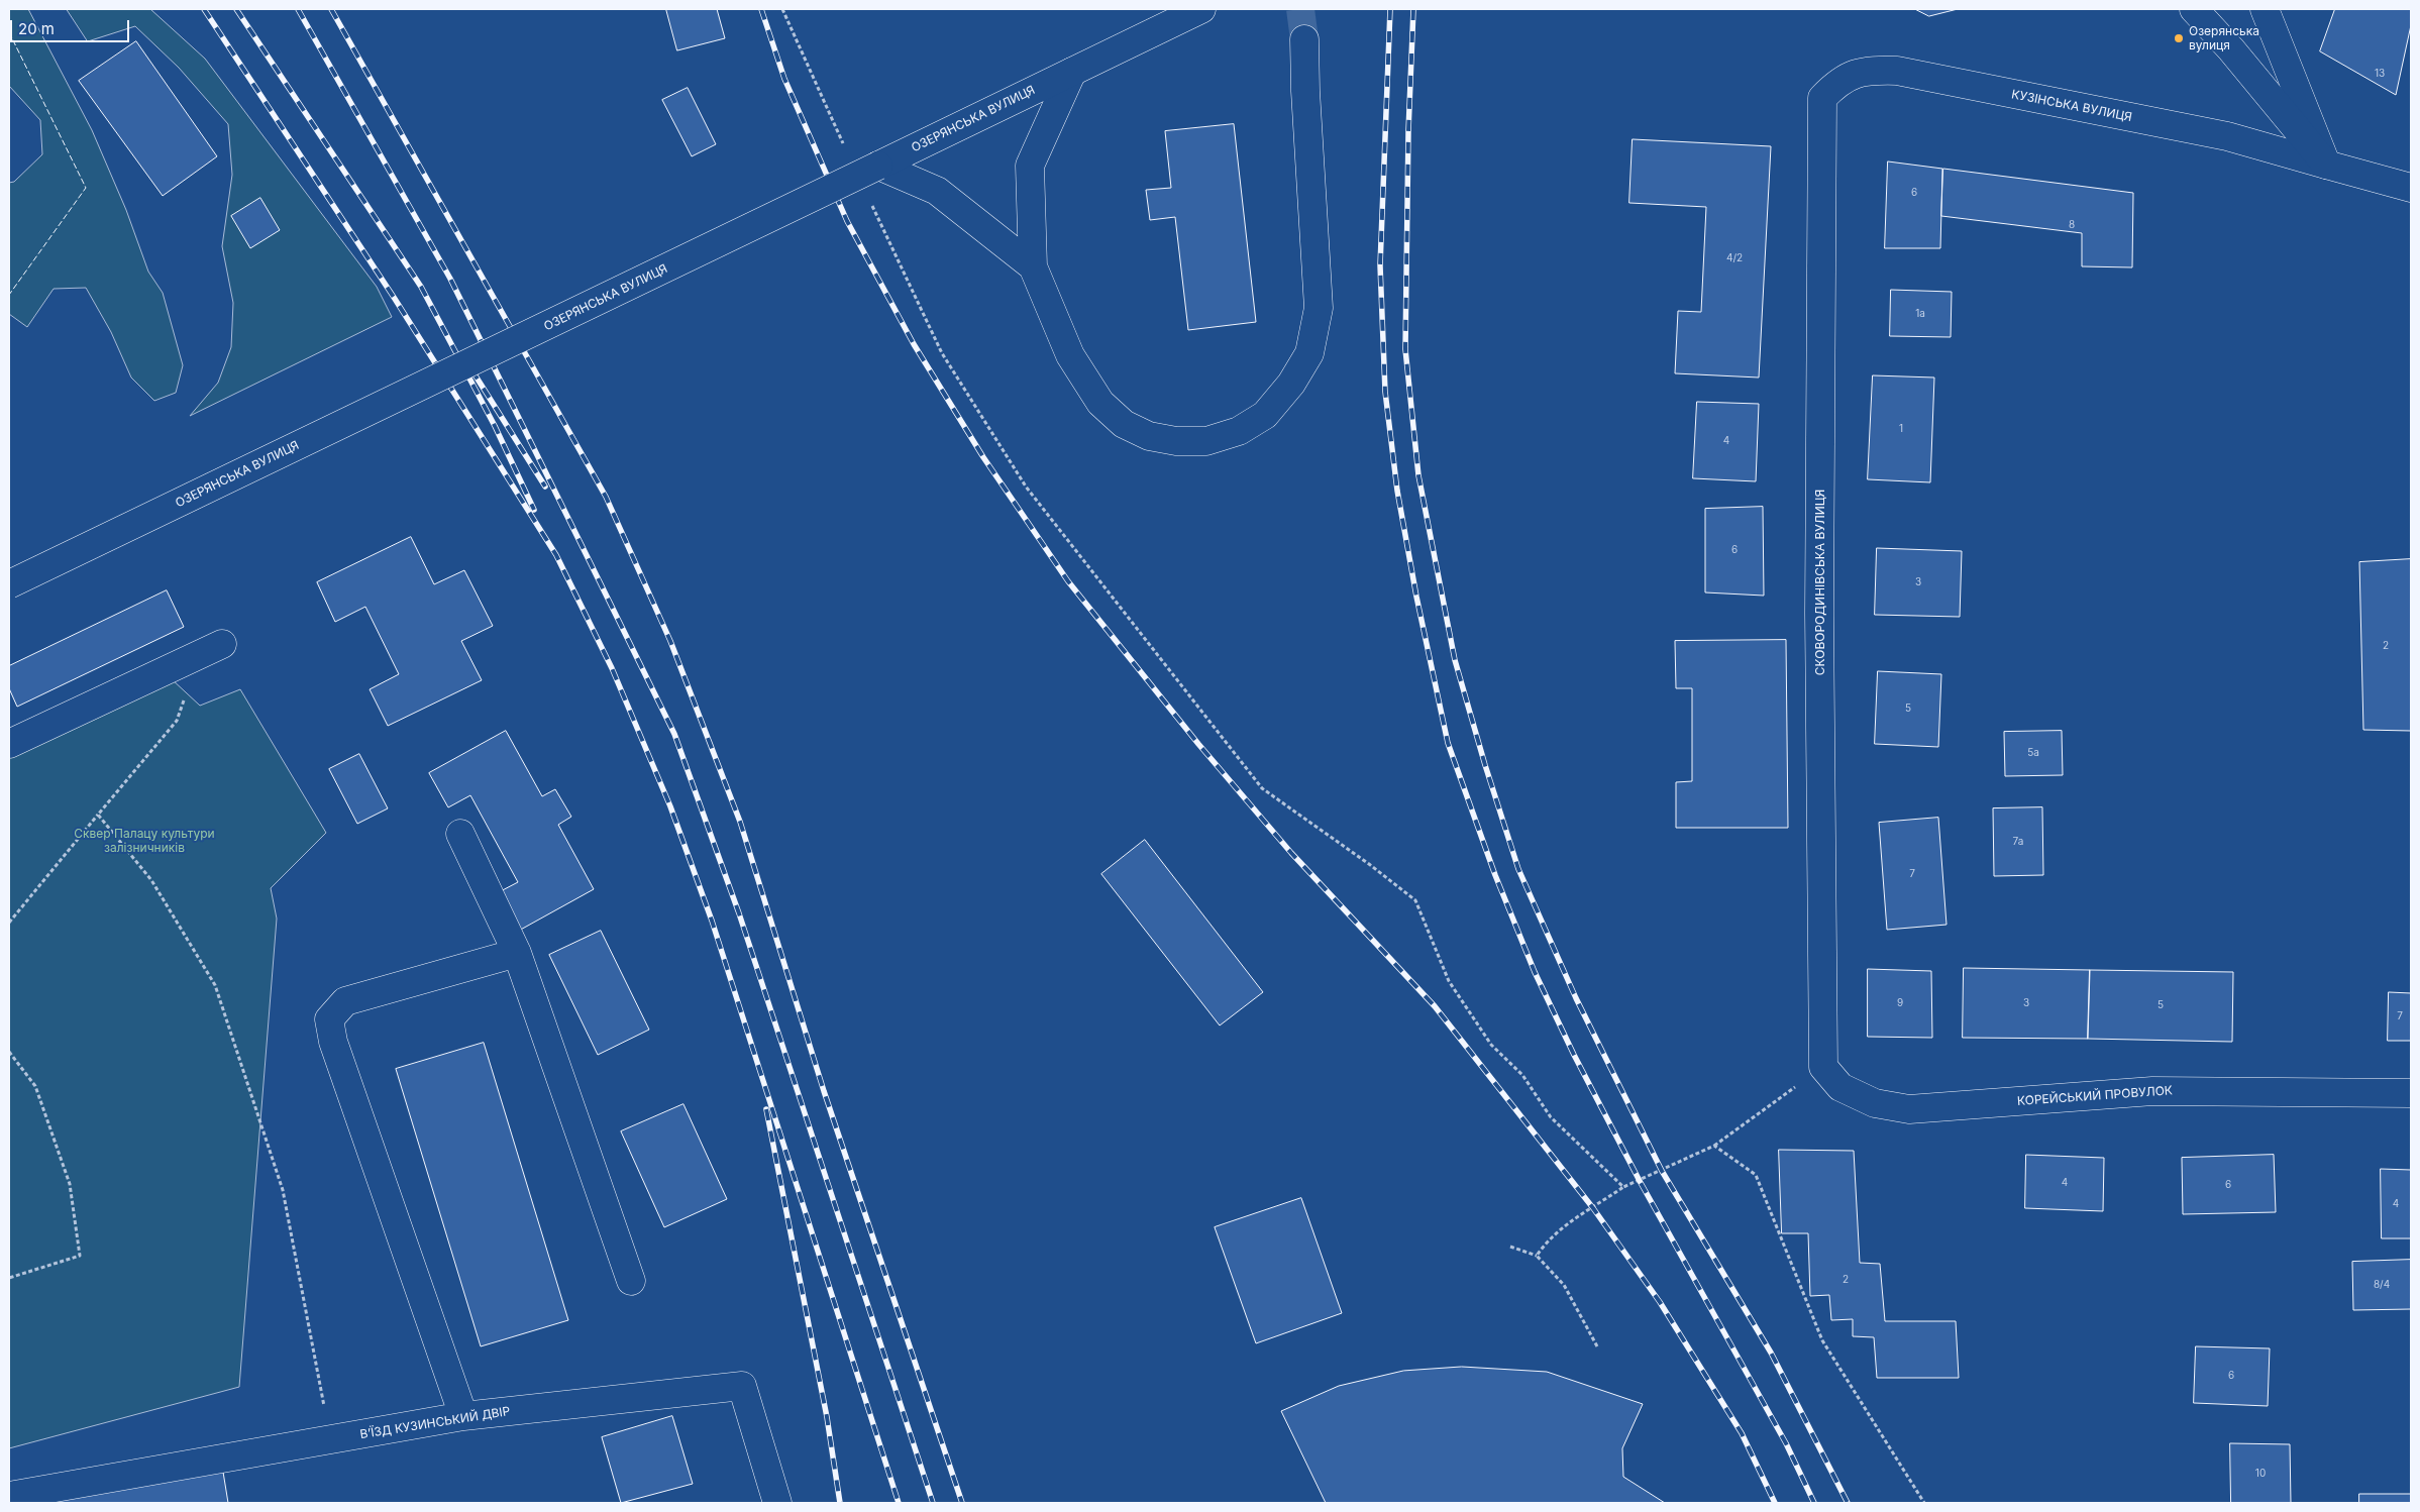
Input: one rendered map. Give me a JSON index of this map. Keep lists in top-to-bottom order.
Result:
{
  "streets": {
    "street": [
      "КУЗІНСЬКА ВУЛИЦЯ",
      "ОЗЕРЯНСЬКА ВУЛИЦЯ",
      "СКОВОРОДИНІВСЬКА ВУЛИЦЯ",
      "КОРЕЙСЬКИЙ ПРОВУЛОК",
      "В’ЇЗД КУЗИНСЬКИЙ ДВІР"
    ]
  },
  "crossings": [
    ["КУЗІНСЬКА ВУЛИЦЯ", "СКОВОРОДИНІВСЬКА ВУЛИЦЯ"],
    ["СКОВОРОДИНІВСЬКА ВУЛИЦЯ", "КОРЕЙСЬКИЙ ПРОВУЛОК"]
  ],
  "parks": ["Сквер Палацу культури залізничників"],
  "places": ["Озерянська вулиця"],
  "house_numbers": [
    "13",
    "6",
    "8",
    "4/2",
    "1а",
    "1",
    "4",
    "6",
    "3",
    "2",
    "5",
    "5а",
    "7а",
    "7",
    "9",
    "3",
    "5",
    "7",
    "4",
    "6",
    "4",
    "2",
    "8/4",
    "6",
    "10"
  ],
  "scale_bar": "20 m"
}
